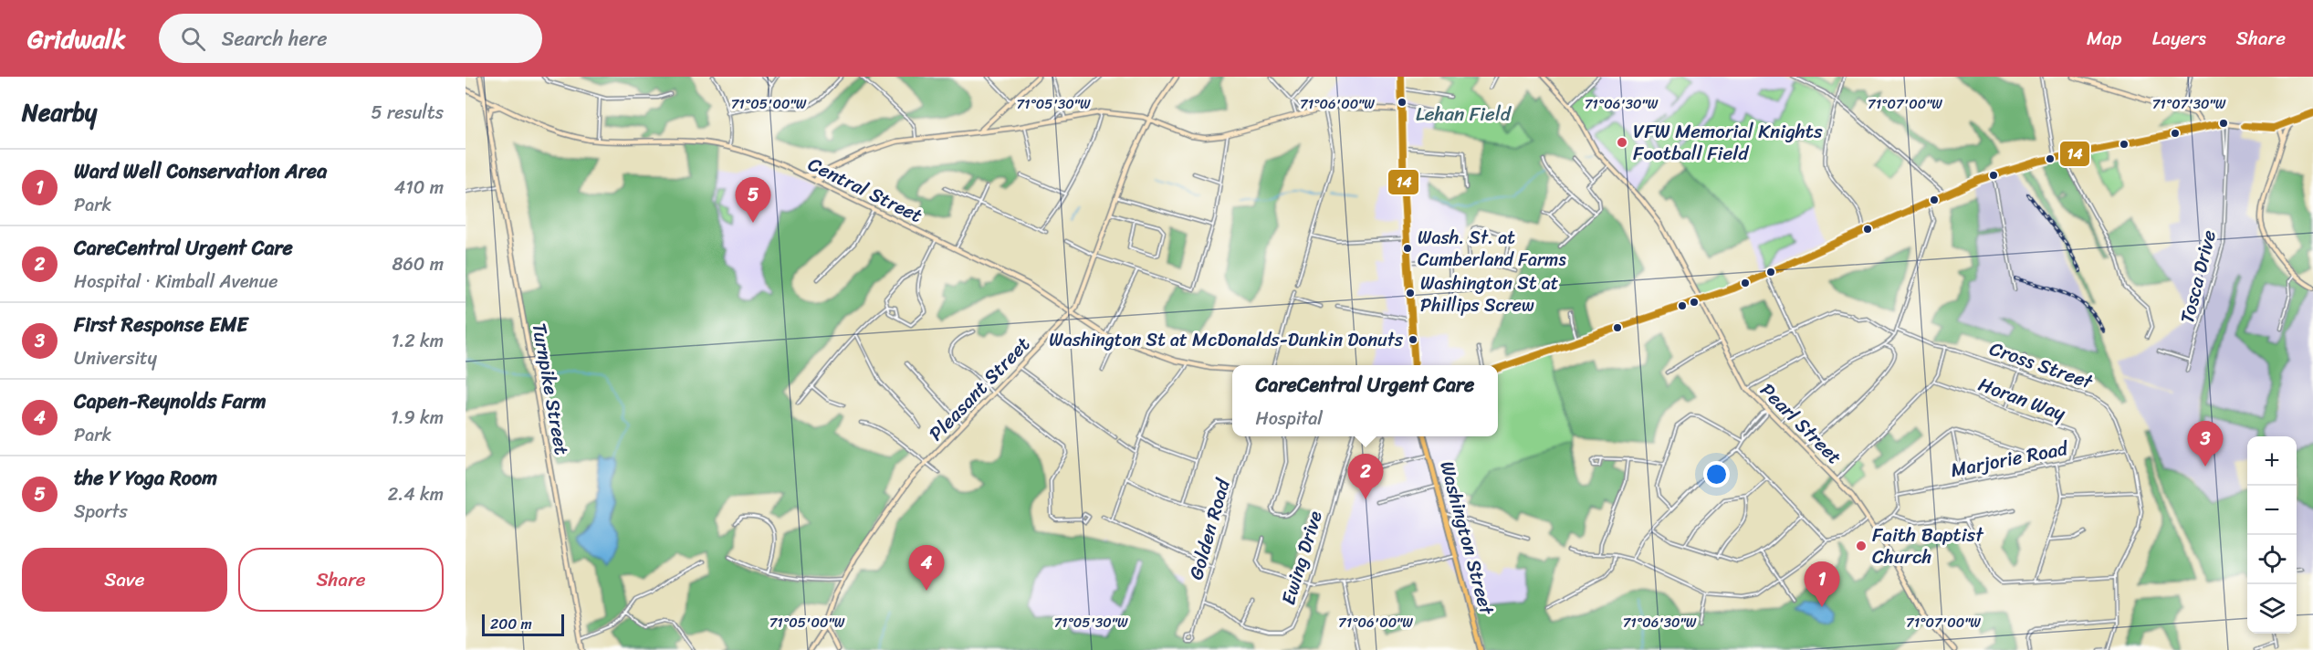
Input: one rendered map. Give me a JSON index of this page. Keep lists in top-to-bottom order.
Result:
{
  "streets": {
    "main road": [
      "Central Street",
      "Turnpike Street",
      "Pleasant Street",
      "Pearl Street",
      "Washington Street"
    ],
    "street": [
      "Tosca Drive",
      "Cross Street",
      "Horan Way",
      "Marjorie Road",
      "Golden Road",
      "Ewing Drive"
    ]
  },
  "crossings": [
    ["Central Street", "Turnpike Street"],
    ["Central Street", "Pleasant Street"],
    ["Cross Street", "Marjorie Road"],
    ["Horan Way", "Marjorie Road"],
    ["Golden Road", "Ewing Drive"]
  ],
  "parks": ["Lehan Field"],
  "places": [
    "VFW Memorial Knights Football Field",
    "Wash. St. at Cumberland Farms",
    "Washington St at Phillips Screw",
    "Washington St at McDonalds-Dunkin Donuts",
    "Faith Baptist Church"
  ],
  "lines": ["transit line 14"],
  "scale_bar": "200 m",
  "page": {
    "header": "Gridwalk",
    "search": "Search here",
    "nav": ["Map", "Layers", "Share"],
    "heading": ["Nearby", "5 results"],
    "list": [
      {
        "mark": "1",
        "name": "Ward Well Conservation Area",
        "note": "Park",
        "value": "410 m"
      },
      {
        "mark": "2",
        "name": "CareCentral Urgent Care",
        "note": "Hospital · Kimball Avenue",
        "value": "860 m"
      },
      {
        "mark": "3",
        "name": "First Response EME",
        "note": "University",
        "value": "1.2 km"
      },
      {
        "mark": "4",
        "name": "Capen-Reynolds Farm",
        "note": "Park",
        "value": "1.9 km"
      },
      {
        "mark": "5",
        "name": "the Y Yoga Room",
        "note": "Sports",
        "value": "2.4 km"
      }
    ],
    "pins": [
      "5",
      "3",
      "2",
      "4",
      "1"
    ],
    "popup": ["CareCentral Urgent Care", "Hospital"],
    "map_buttons": ["+", "−"],
    "buttons": ["Save", "Share"],
    "scale": "200 m"
  },
  "coordinates": [
    "71°05'00\"W",
    "71°05'30\"W",
    "71°06'00\"W",
    "71°06'30\"W",
    "71°07'00\"W",
    "71°07'30\"W"
  ]
}
